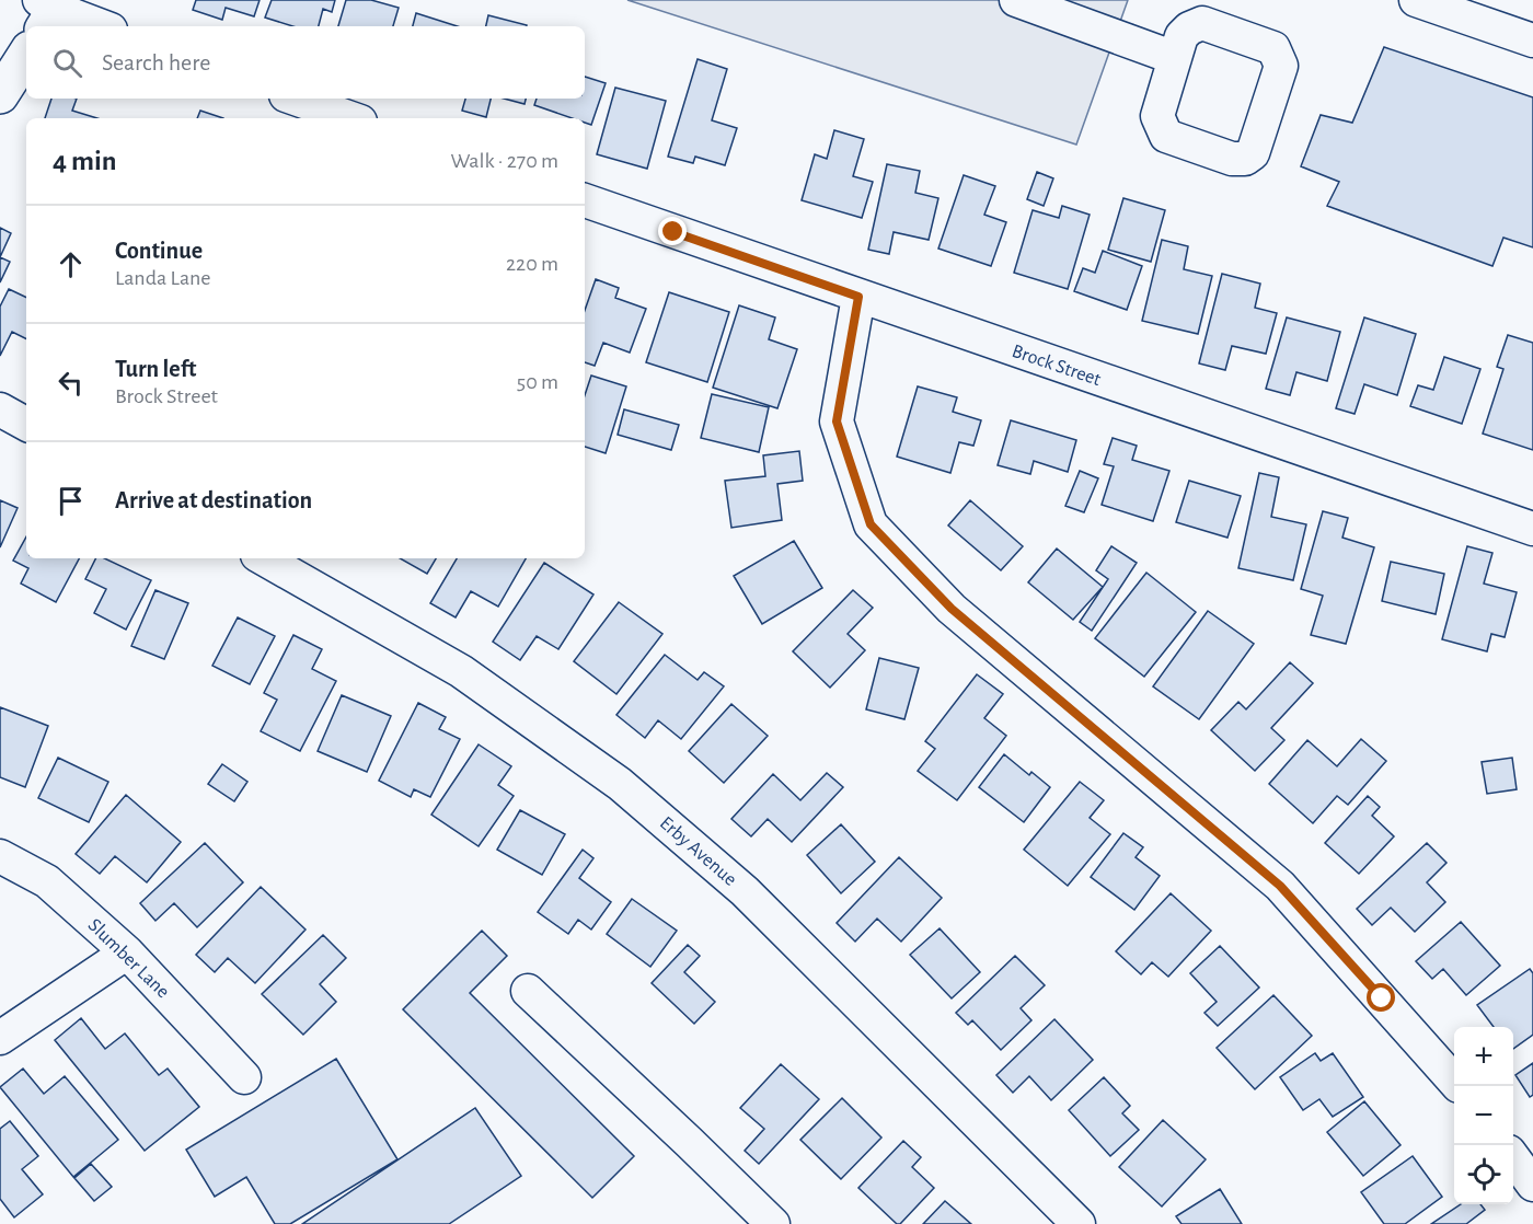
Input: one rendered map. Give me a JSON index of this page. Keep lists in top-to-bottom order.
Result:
{
  "streets": {
    "street": ["Brock Street", "Erby Avenue", "Slumber Lane"]
  },
  "page": {
    "search": "Search here",
    "heading": ["4 min", "Walk · 270 m"],
    "list": [
      ["Continue", "Landa Lane", "220 m"],
      ["Turn left", "Brock Street", "50 m"],
      "Arrive at destination"
    ],
    "map_buttons": ["+", "−"]
  }
}
